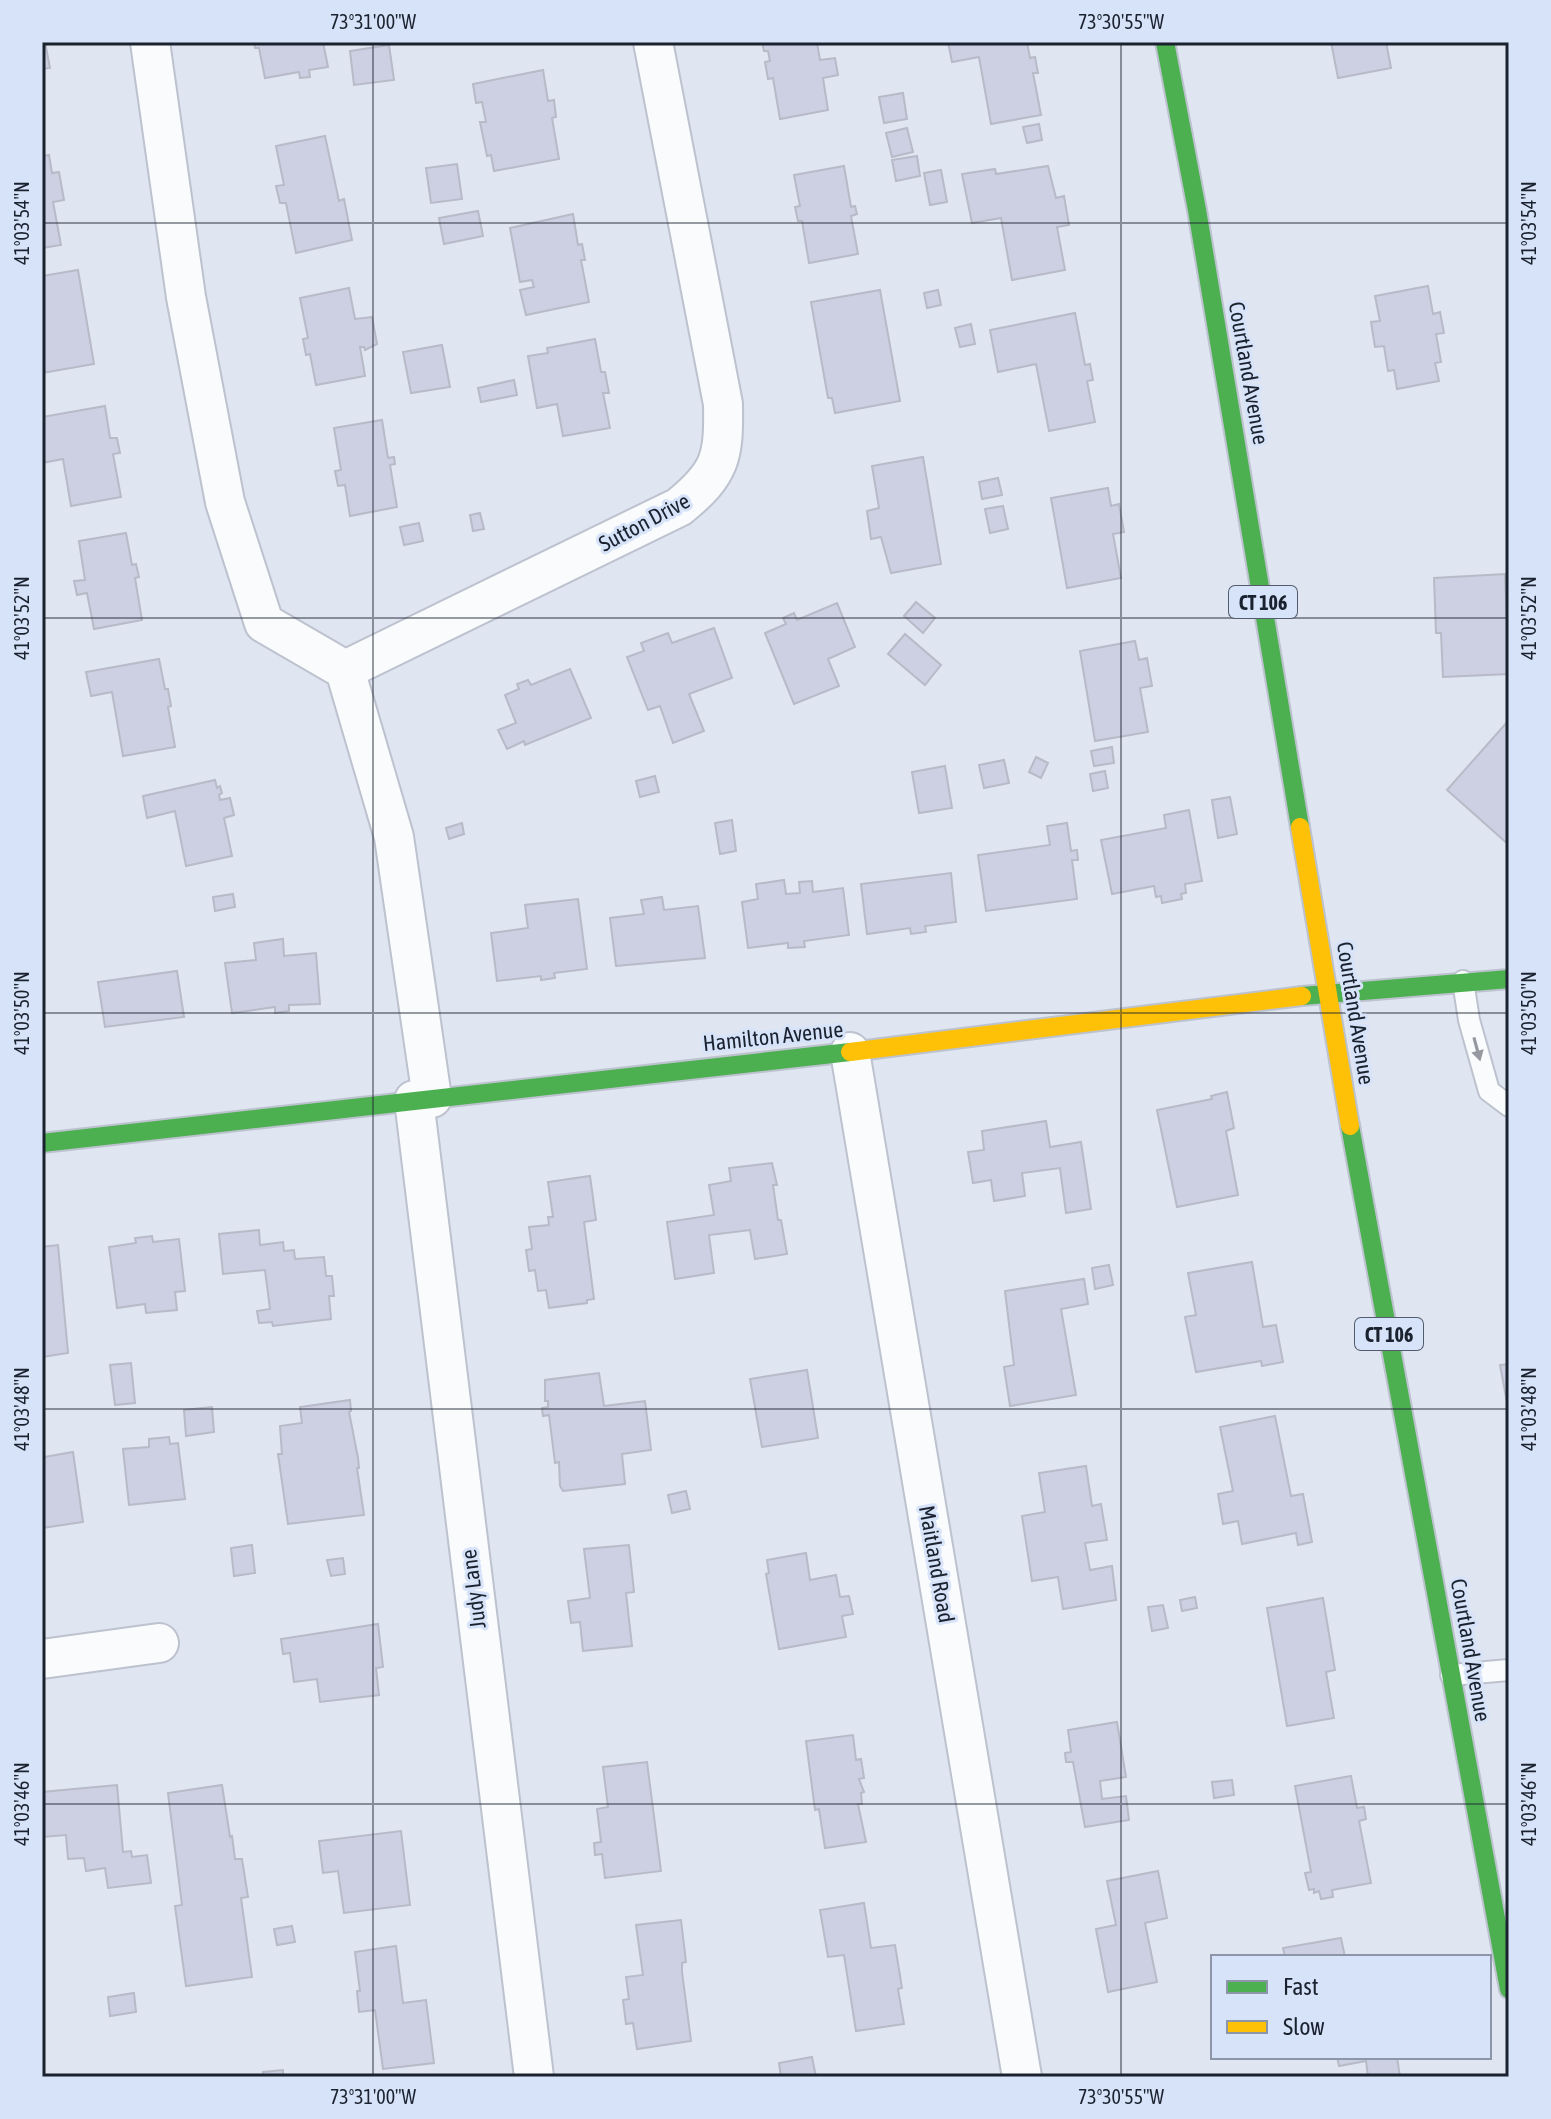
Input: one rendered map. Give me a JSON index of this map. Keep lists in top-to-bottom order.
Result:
{
  "streets": {
    "main road": ["Courtland Avenue", "CT 106", "Hamilton Avenue"],
    "street": ["Sutton Drive", "Maitland Road", "Judy Lane"]
  },
  "crossings": [
    ["Courtland Avenue", "Hamilton Avenue"],
    ["Hamilton Avenue", "Maitland Road"],
    ["Hamilton Avenue", "Judy Lane"]
  ],
  "legend": ["Fast", "Slow"],
  "coordinates": [
    "73°31'00\"W",
    "73°30'55\"W",
    "41°03'54\"N",
    "41°03'52\"N",
    "41°03'50\"N",
    "41°03'48\"N",
    "41°03'46\"N"
  ]
}
